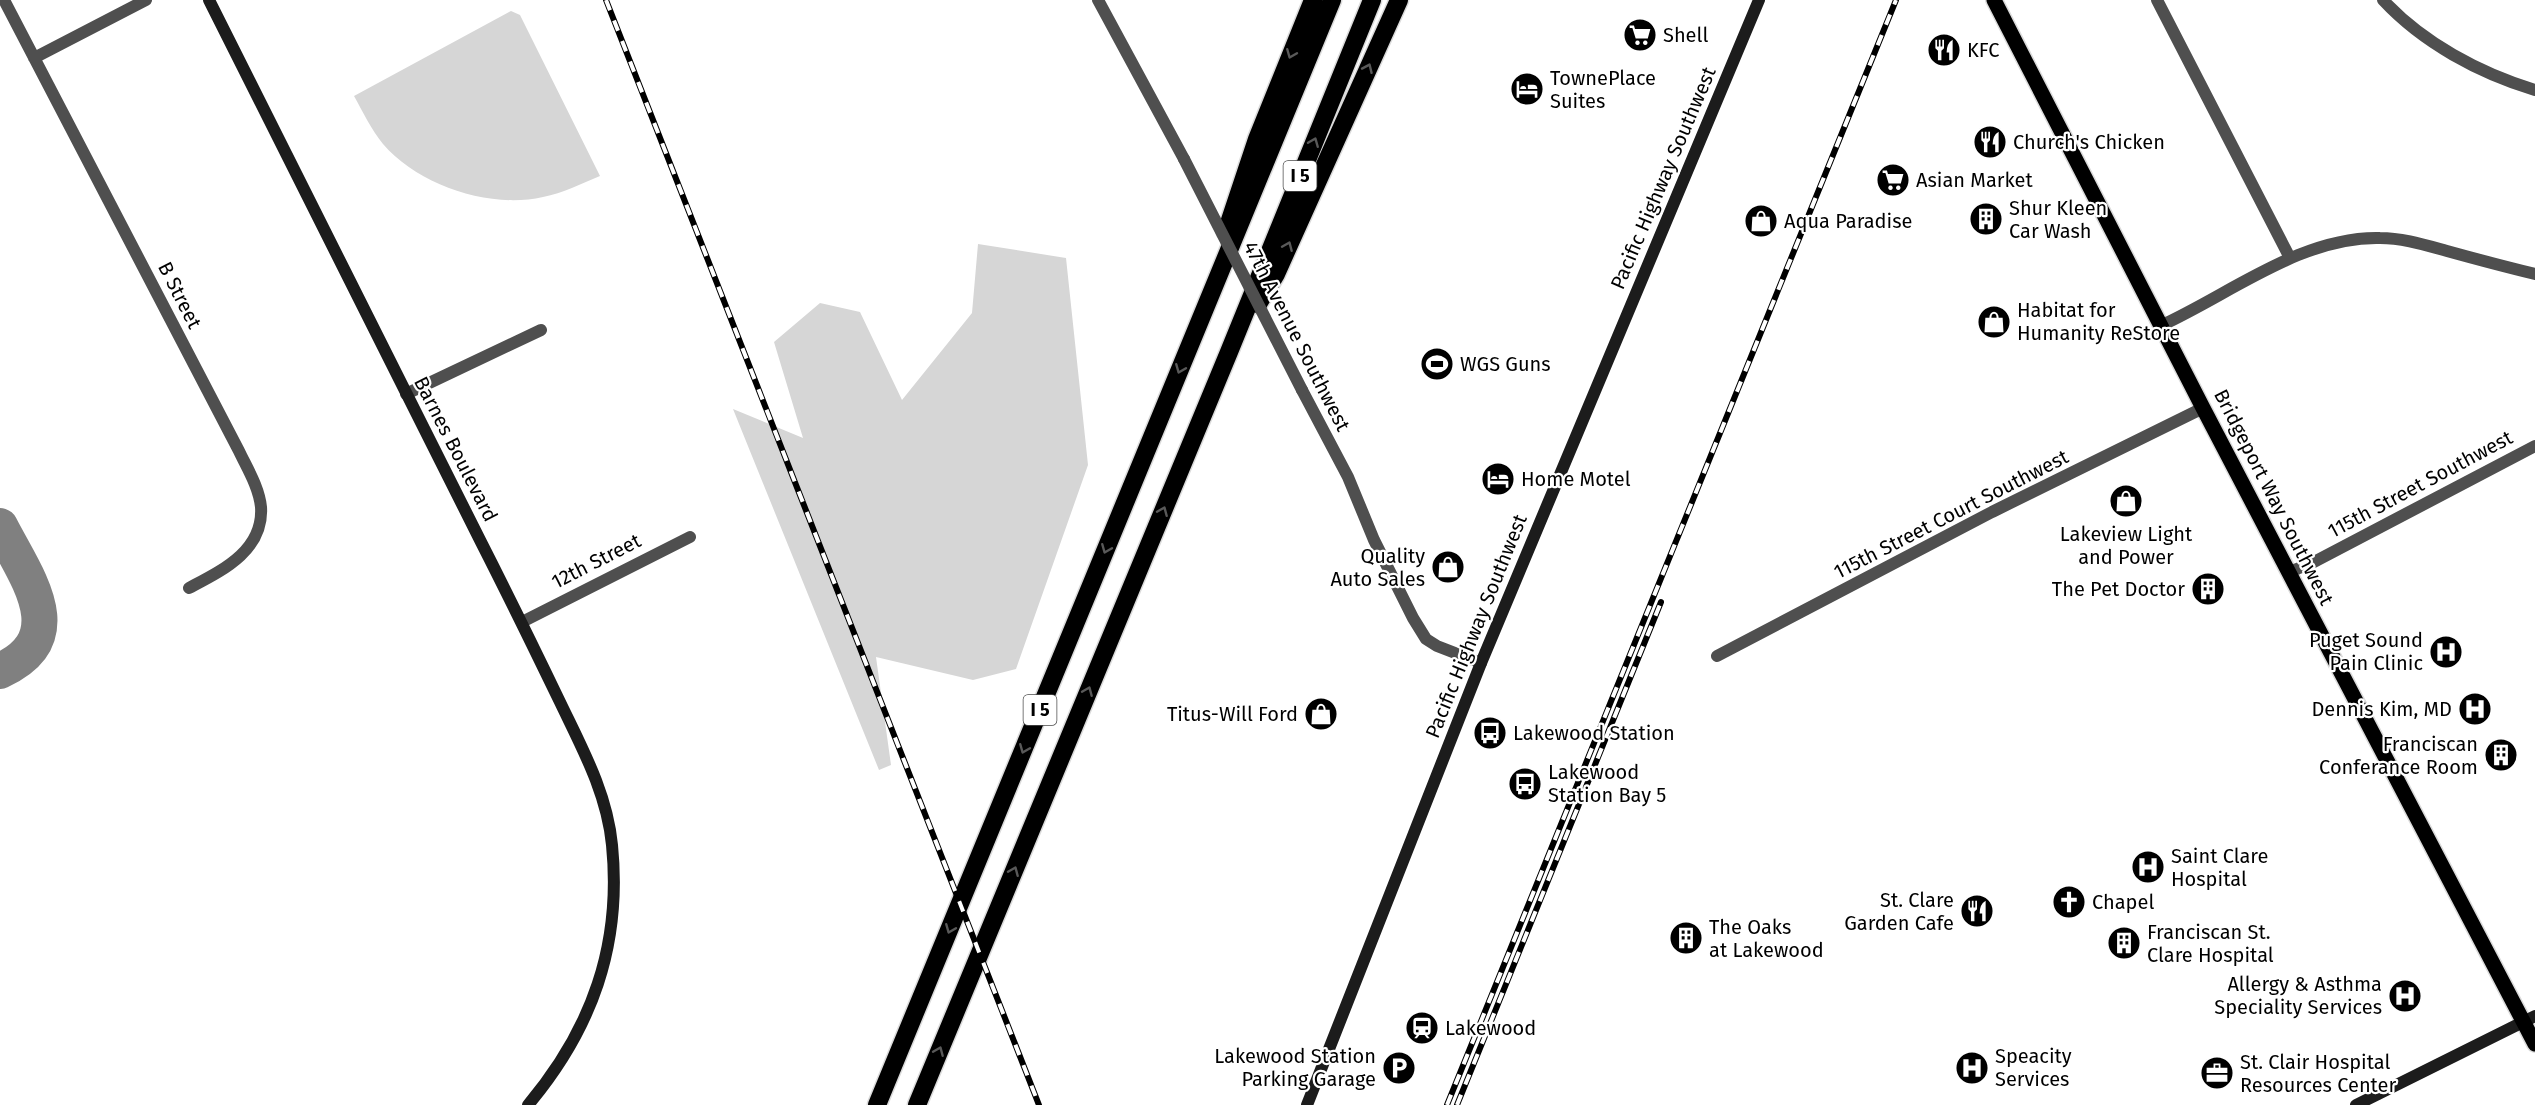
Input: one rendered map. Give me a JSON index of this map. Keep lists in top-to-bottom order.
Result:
{
  "streets": {
    "highway": ["I 5"],
    "main road": ["Bridgeport Way Southwest"],
    "street": [
      "Pacific Highway Southwest",
      "B Street",
      "47th Avenue Southwest",
      "Barnes Boulevard",
      "115th Street Southwest",
      "115th Street Court Southwest",
      "12th Street"
    ]
  },
  "crossings": [
    ["Pacific Highway Southwest", "47th Avenue Southwest"],
    ["Barnes Boulevard", "12th Street"],
    ["115th Street Southwest", "Bridgeport Way Southwest"],
    ["Bridgeport Way Southwest", "115th Street Court Southwest"]
  ],
  "places": {
    "supermarket": ["Shell", "Asian Market"],
    "restaurant": ["KFC", "Church's Chicken", "St. Clare Garden Cafe"],
    "hotel": ["TownePlace Suites", "Home Motel"],
    "building": [
      "Shur Kleen Car Wash",
      "The Pet Doctor",
      "Franciscan Conferance Room",
      "The Oaks at Lakewood",
      "Franciscan St. Clare Hospital"
    ],
    "shop": [
      "Aqua Paradise",
      "Habitat for Humanity ReStore",
      "Lakeview Light and Power",
      "Quality Auto Sales",
      "Titus-Will Ford"
    ],
    "sports": ["WGS Guns"],
    "hospital": [
      "Puget Sound Pain Clinic",
      "Dennis Kim, MD",
      "Saint Clare Hospital",
      "Allergy & Asthma Speciality Services",
      "Speacity Services"
    ],
    "bus stop": ["Lakewood Station", "Lakewood Station Bay 5"],
    "church": ["Chapel"],
    "station": ["Lakewood"],
    "parking": ["Lakewood Station Parking Garage"],
    "office": ["St. Clair Hospital Resources Center"]
  }
}
